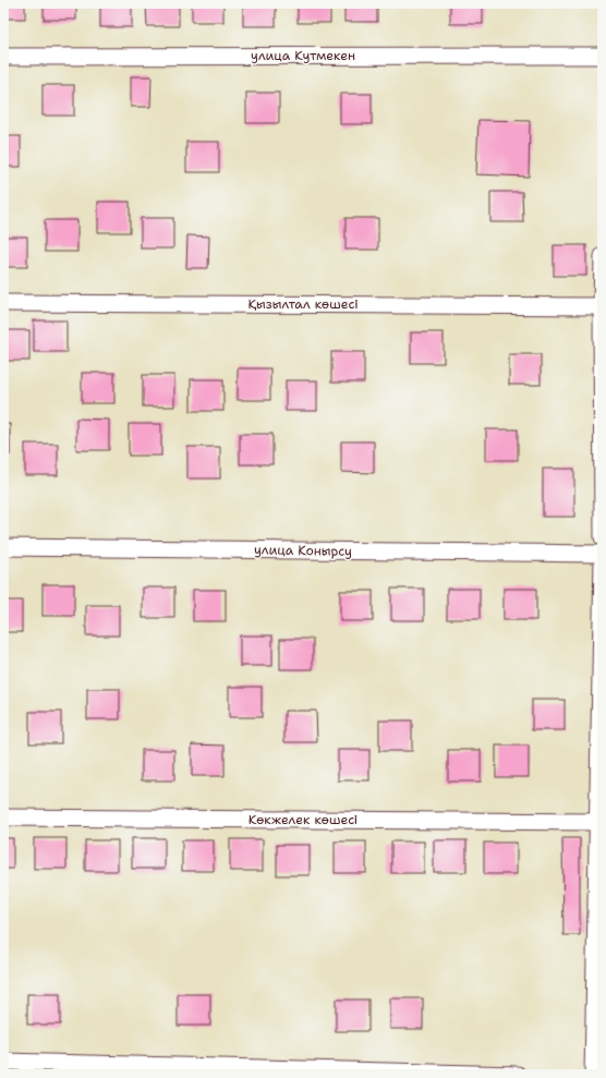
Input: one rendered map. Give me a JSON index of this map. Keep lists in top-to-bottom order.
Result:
{
  "streets": {
    "street": [
      "улица Кутмекен",
      "Қызылтал көшесі",
      "улица Конырсу",
      "Көкжелек көшесі"
    ]
  }
}
